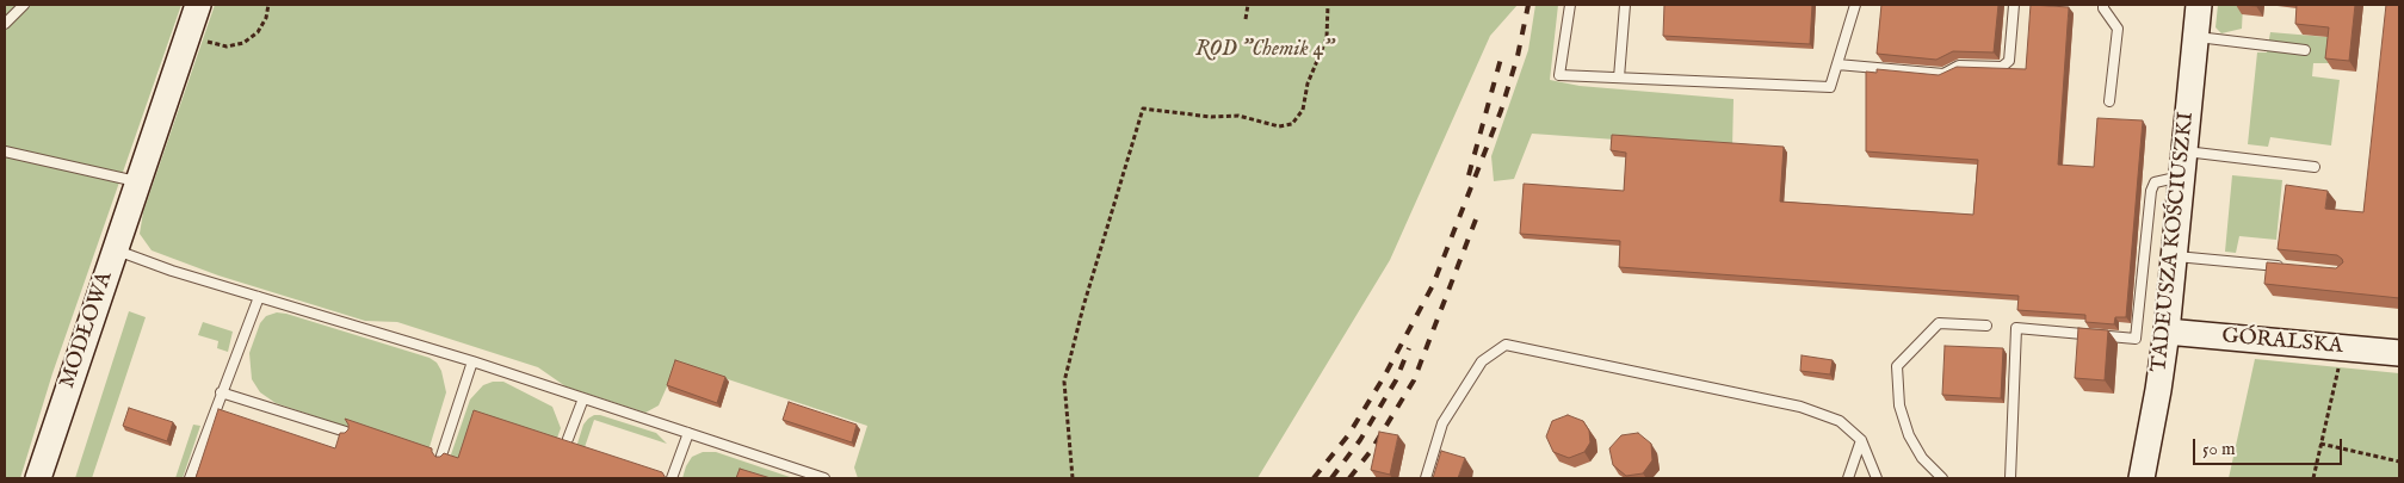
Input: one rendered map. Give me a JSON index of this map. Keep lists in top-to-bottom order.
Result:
{
  "streets": {
    "street": ["TADEUSZA KOŚCIUSZKI", "MODŁOWA", "GÓRALSKA"]
  },
  "crossings": [
    ["TADEUSZA KOŚCIUSZKI", "GÓRALSKA"]
  ],
  "parks": ["ROD \"Chemik 4\""],
  "scale_bar": "50 m"
}
